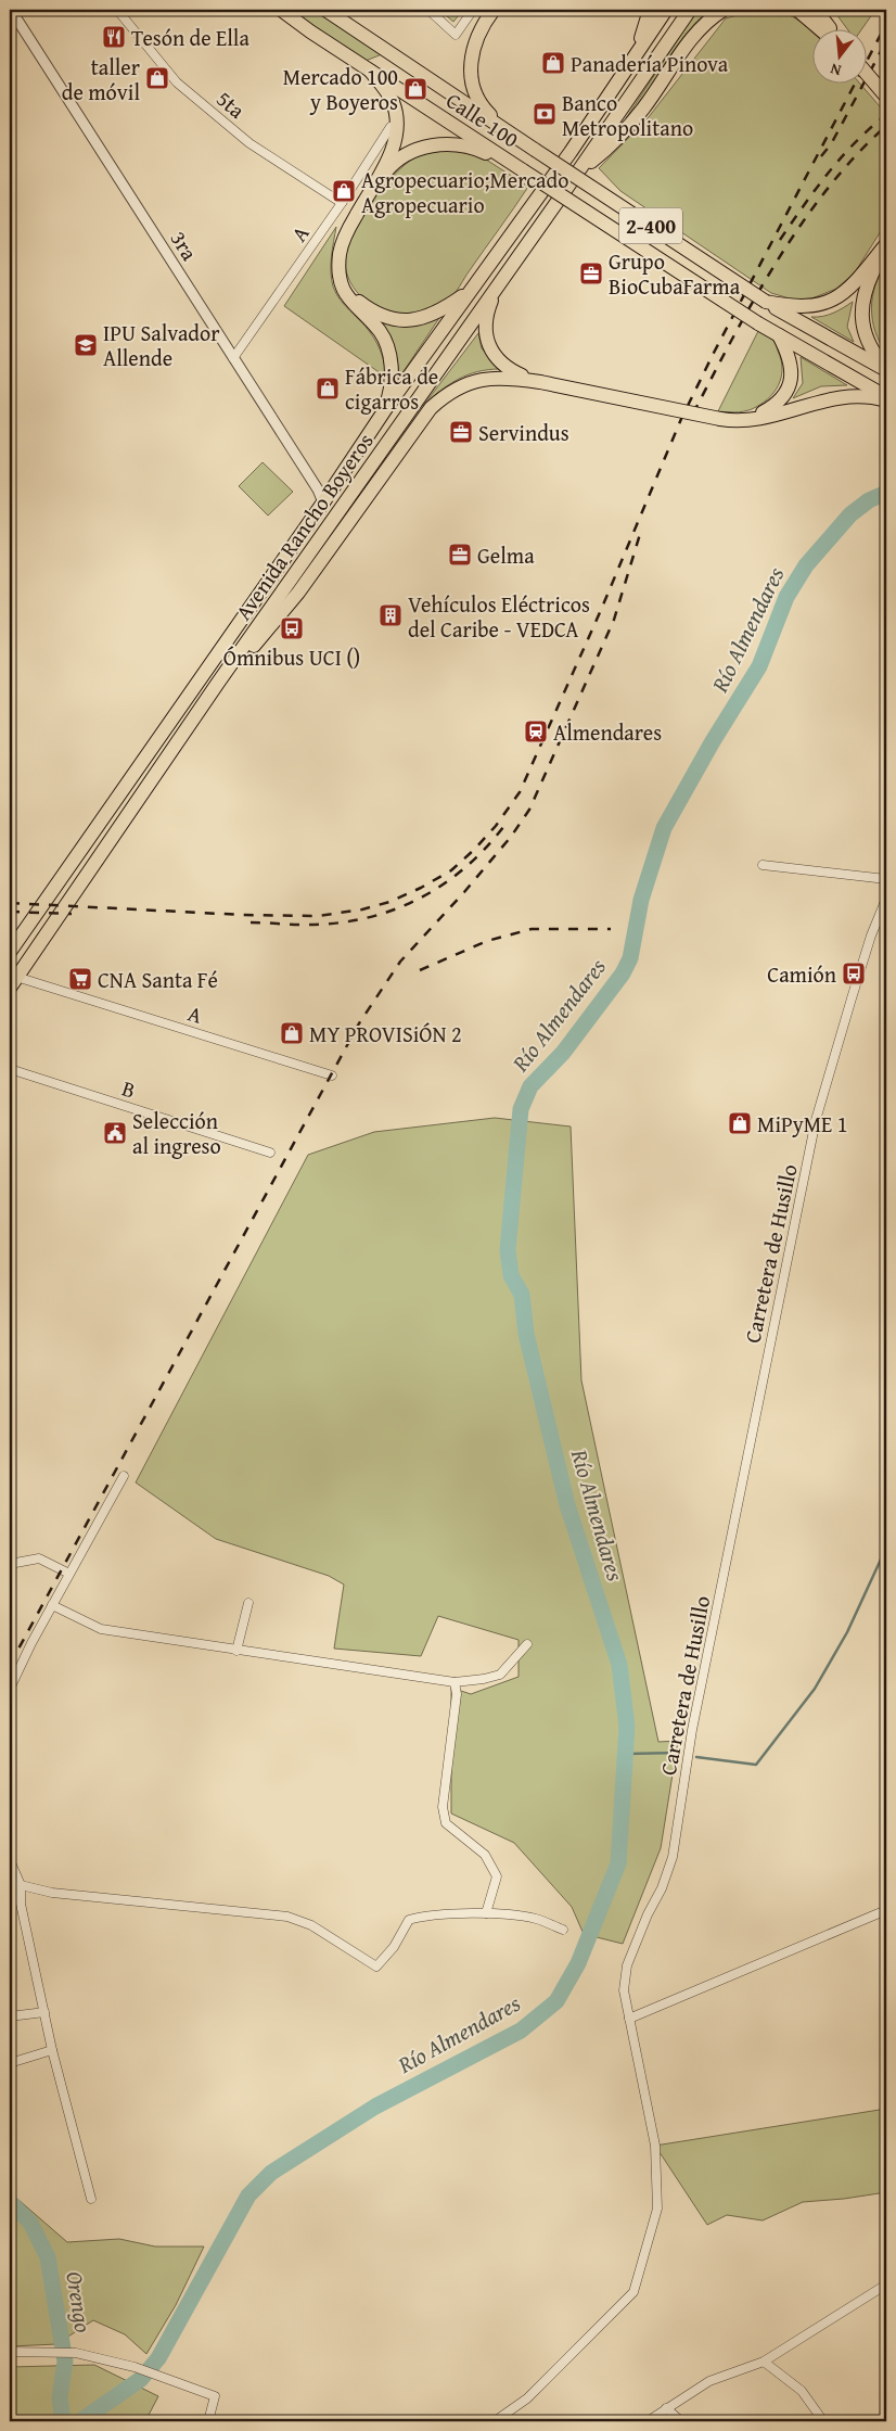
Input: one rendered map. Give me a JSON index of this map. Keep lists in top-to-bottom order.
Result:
{
  "streets": {
    "highway": ["Calle 100", "2-400", "Avenida Rancho Boyeros"],
    "street": [
      "5ta",
      "A",
      "3ra",
      "B",
      "Carretera de Husillo"
    ]
  },
  "crossings": [
    ["5ta", "A"],
    ["A", "3ra"],
    ["A", "Avenida Rancho Boyeros"],
    ["3ra", "Avenida Rancho Boyeros"]
  ],
  "water": ["Río Almendares", "Orengo"],
  "places": {
    "restaurant": ["Tesón de Ella"],
    "shop": [
      "Panadería Pinova",
      "taller de móvil",
      "Mercado 100 y Boyeros",
      "Agropecuario;Mercado Agropecuario",
      "Fábrica de cigarros",
      "MY PROVISiÓN 2",
      "MiPyME 1"
    ],
    "bank": ["Banco Metropolitano"],
    "office": ["Grupo BioCubaFarma", "Servindus", "Gelma"],
    "school or university": ["IPU Salvador Allende"],
    "building": ["Vehículos Eléctricos del Caribe - VEDCA"],
    "bus stop": ["Ómnibus UCI ()", "Camión"],
    "station": ["Almendares"],
    "supermarket": ["CNA Santa Fé"],
    "public building": ["Selección al ingreso"]
  },
  "north": "bottom"
}
